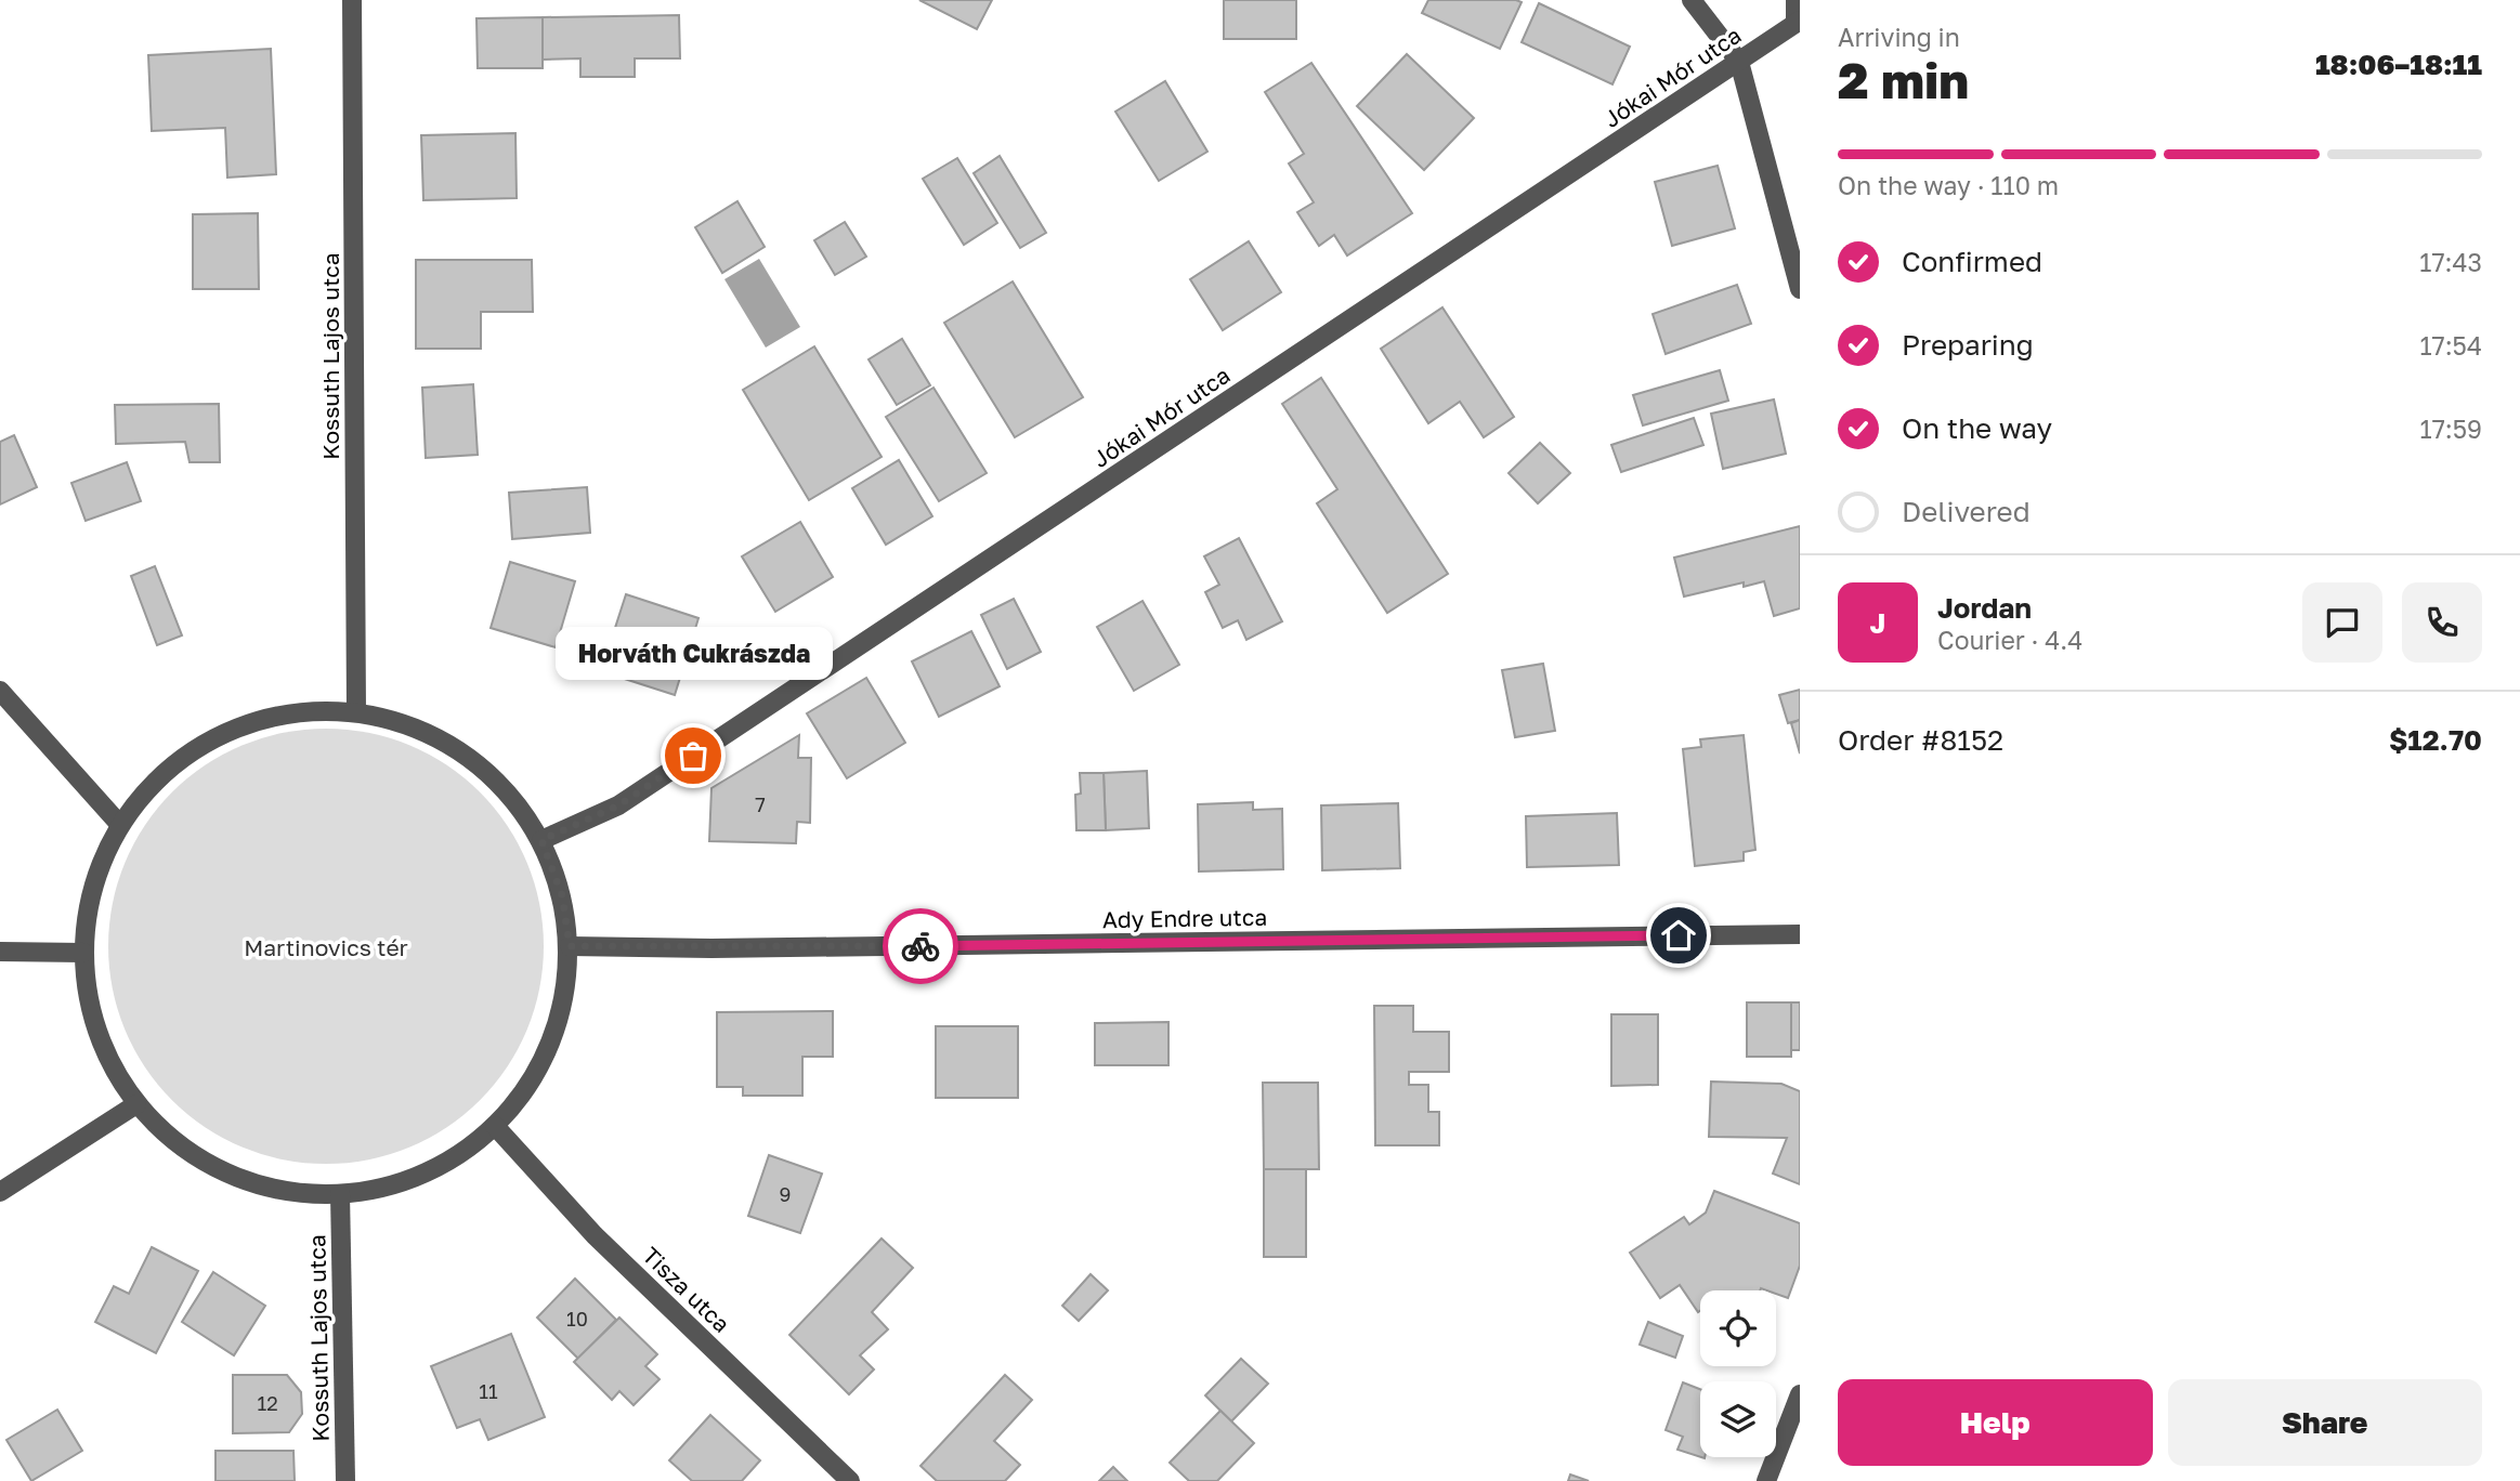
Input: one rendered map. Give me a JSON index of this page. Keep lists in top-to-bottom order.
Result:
{
  "streets": {
    "street": [
      "Jókai Mór utca",
      "Kossuth Lajos utca",
      "Ady Endre utca",
      "Tisza utca"
    ]
  },
  "parks": ["Martinovics tér"],
  "places": ["Horváth Cukrászda"],
  "house_numbers": [
    "7",
    "9",
    "10",
    "11",
    "12"
  ],
  "page": {
    "heading": ["2 min", "Arriving in", "18:06–18:11"],
    "panel": [
      "Jordan",
      "Courier · 4.4",
      "Order #8152",
      "$12.70"
    ],
    "bar": "On the way · 110 m",
    "list": [
      ["Confirmed", "17:43"],
      ["Preparing", "17:54"],
      ["On the way", "17:59"],
      "Delivered"
    ],
    "round": "J",
    "bubble": "Horváth Cukrászda",
    "buttons": ["Help", "Share"]
  }
}
